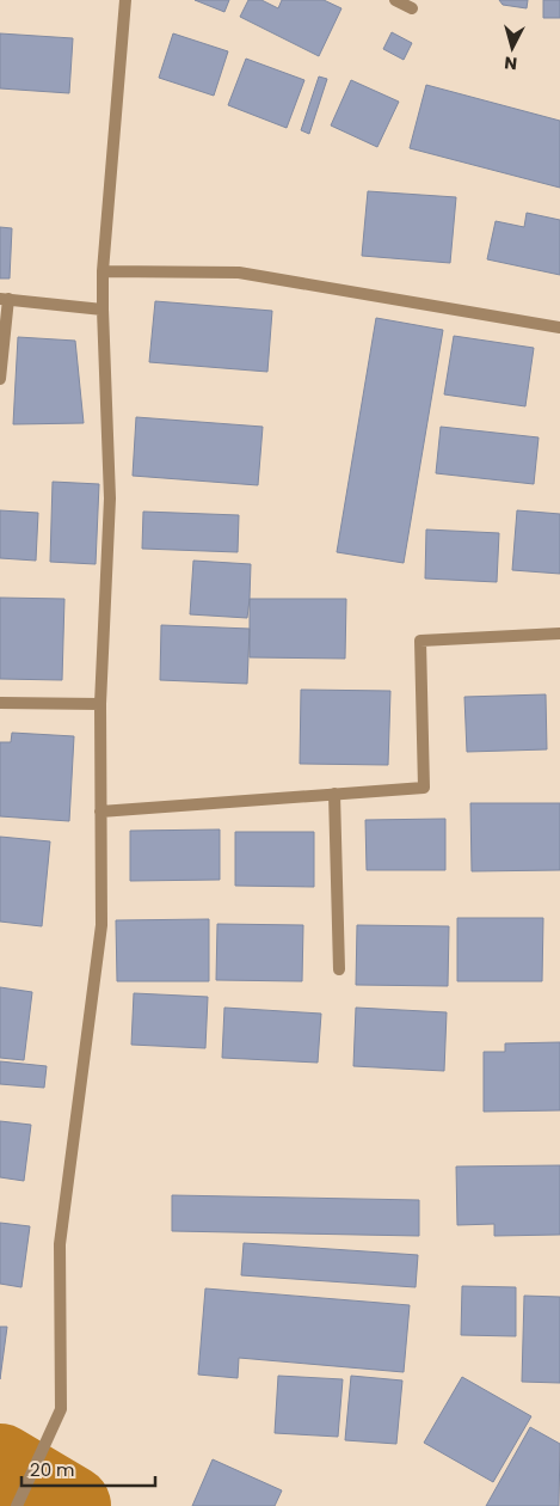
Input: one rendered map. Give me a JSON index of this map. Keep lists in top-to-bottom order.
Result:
{
  "scale_bar": "20 m",
  "north": "bottom"
}
